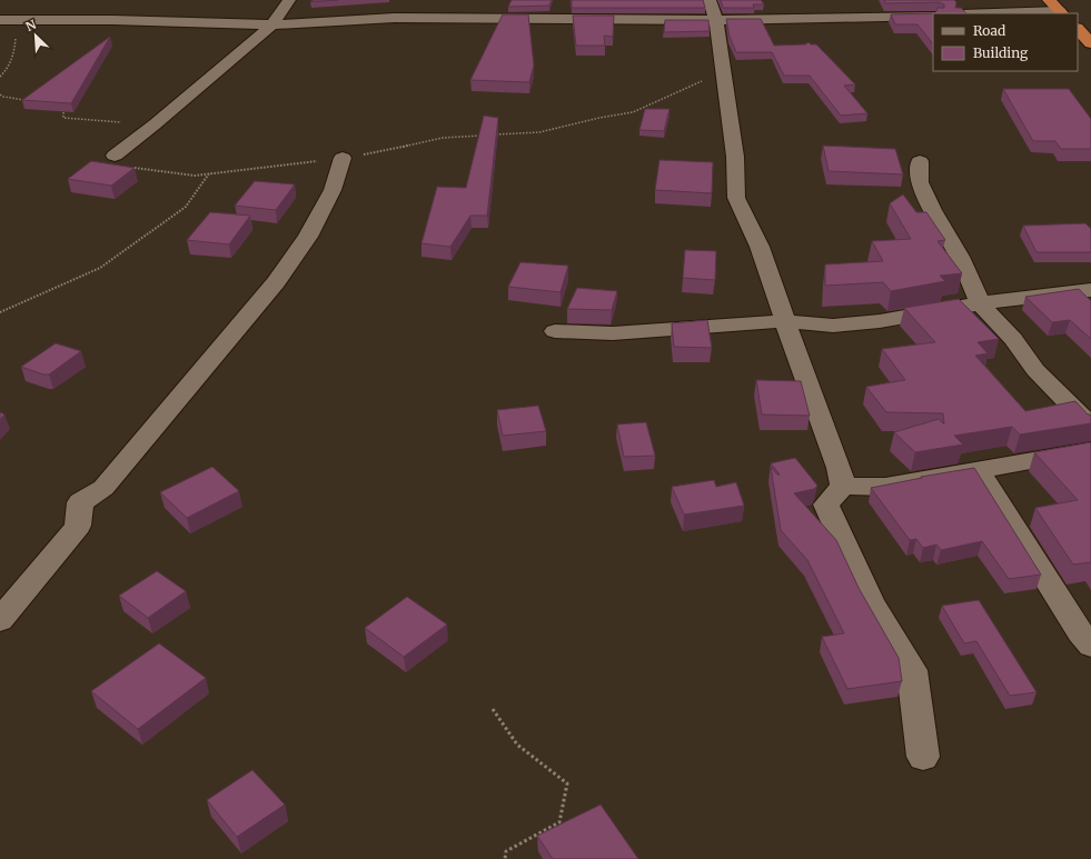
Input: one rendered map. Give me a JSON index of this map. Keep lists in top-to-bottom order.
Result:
{
  "legend": ["Road", "Building"],
  "north": "top left"
}
